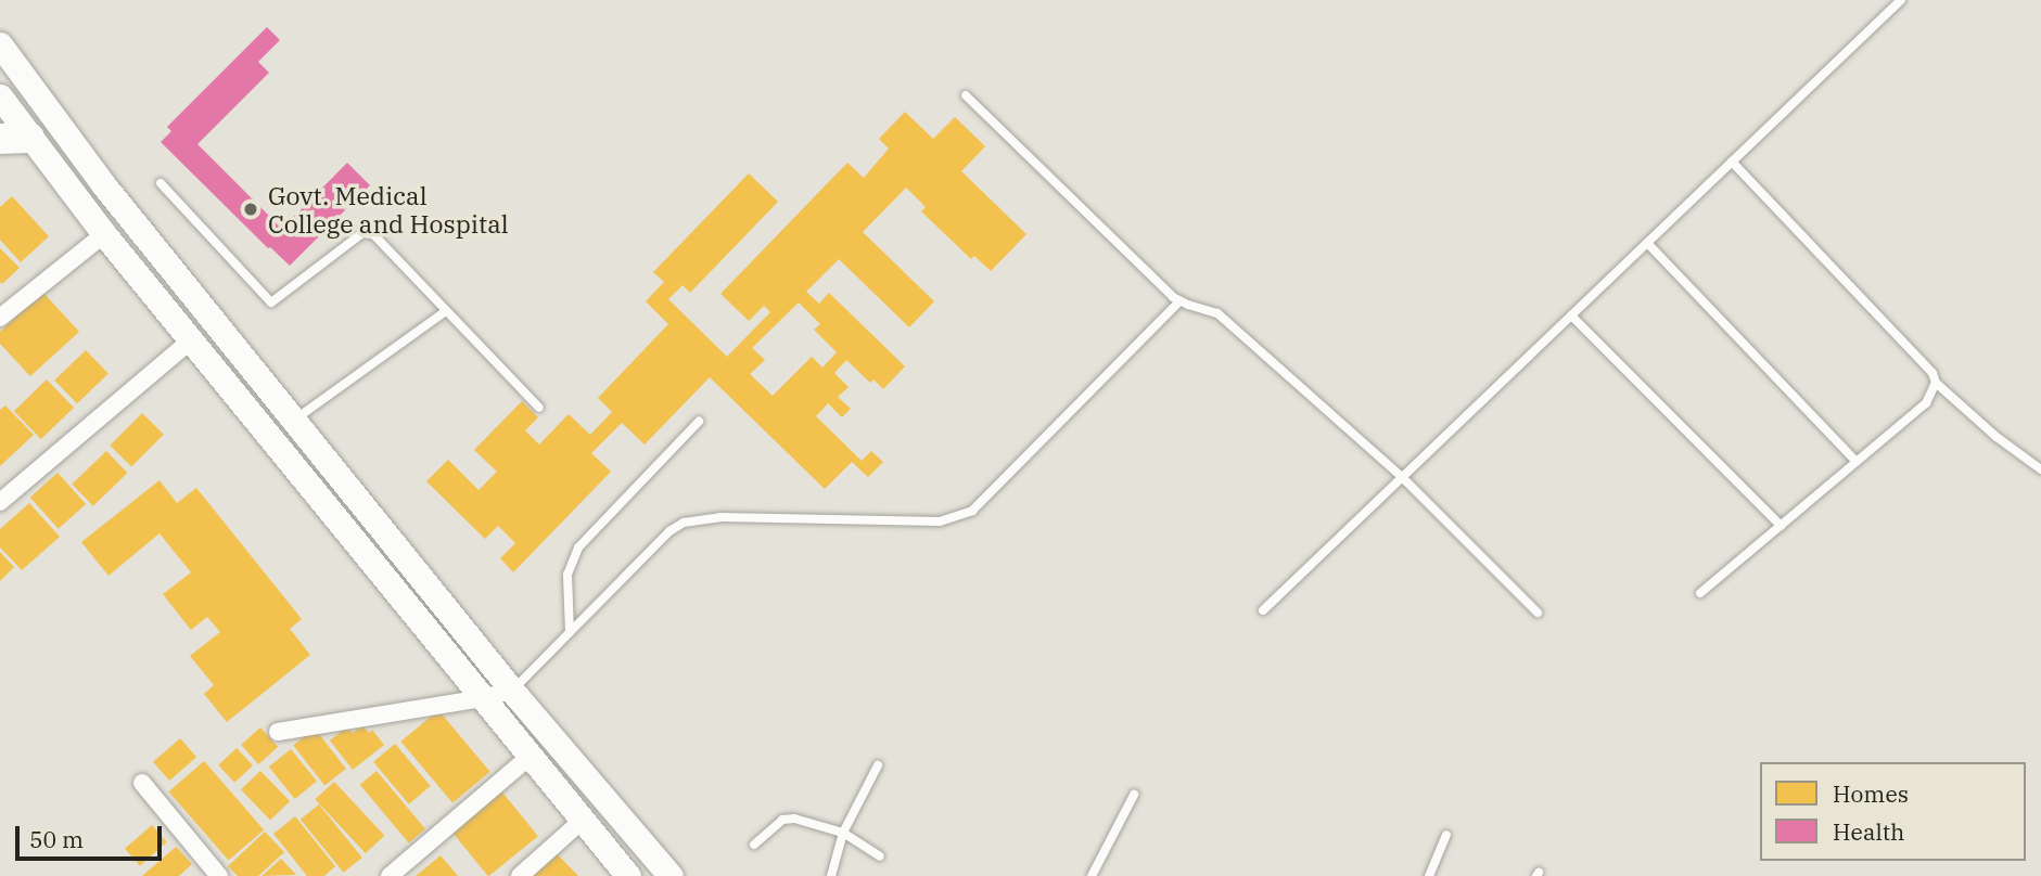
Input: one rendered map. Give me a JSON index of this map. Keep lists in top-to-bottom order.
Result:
{
  "places": ["Govt. Medical College and Hospital"],
  "legend": ["Homes", "Health"],
  "scale_bar": "50 m"
}
